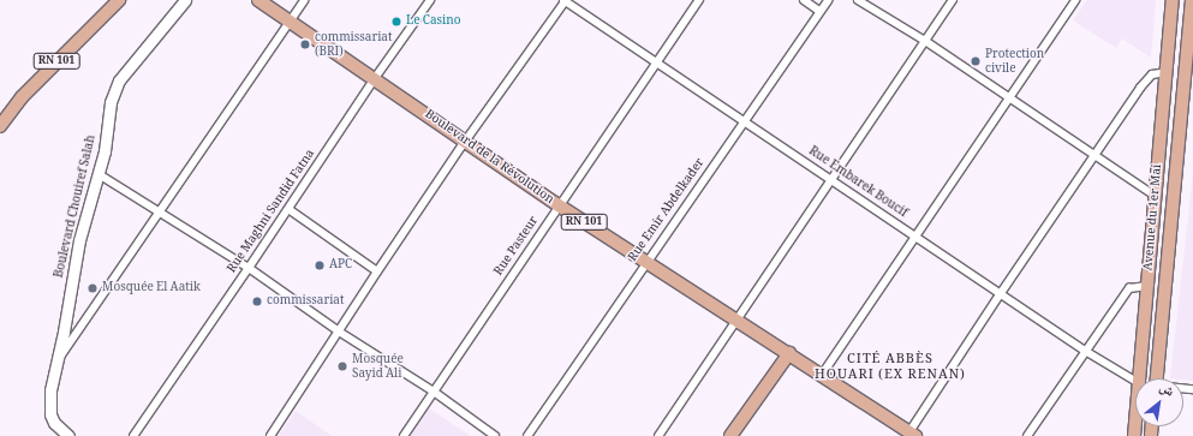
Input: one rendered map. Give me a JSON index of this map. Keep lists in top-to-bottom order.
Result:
{
  "streets": {
    "main road": [
      "RN 101",
      "Boulevard de la Révolution",
      "Boulevard Chouiref Salah",
      "Avenue du 1er Mai"
    ],
    "street": [
      "Rue Embarek Boucif",
      "Rue Emir Abdelkader",
      "Rue Maghni Sandid Fatna",
      "Rue Pasteur"
    ]
  },
  "crossings": [
    ["Boulevard de la Révolution", "Rue Emir Abdelkader"],
    ["Boulevard de la Révolution", "Rue Maghni Sandid Fatna"],
    ["Boulevard de la Révolution", "Rue Pasteur"],
    ["Rue Embarek Boucif", "Rue Emir Abdelkader"],
    ["Rue Embarek Boucif", "Rue Pasteur"]
  ],
  "districts": ["CITÉ ABBÈS HOUARI (EX RENAN)"],
  "places": [
    "Le Casino",
    "commissariat (BRI)",
    "Protection civile",
    "APC",
    "Mosquée El Aatik",
    "commissariat",
    "Mosquée Sayid Ali"
  ],
  "north": "top right"
}
